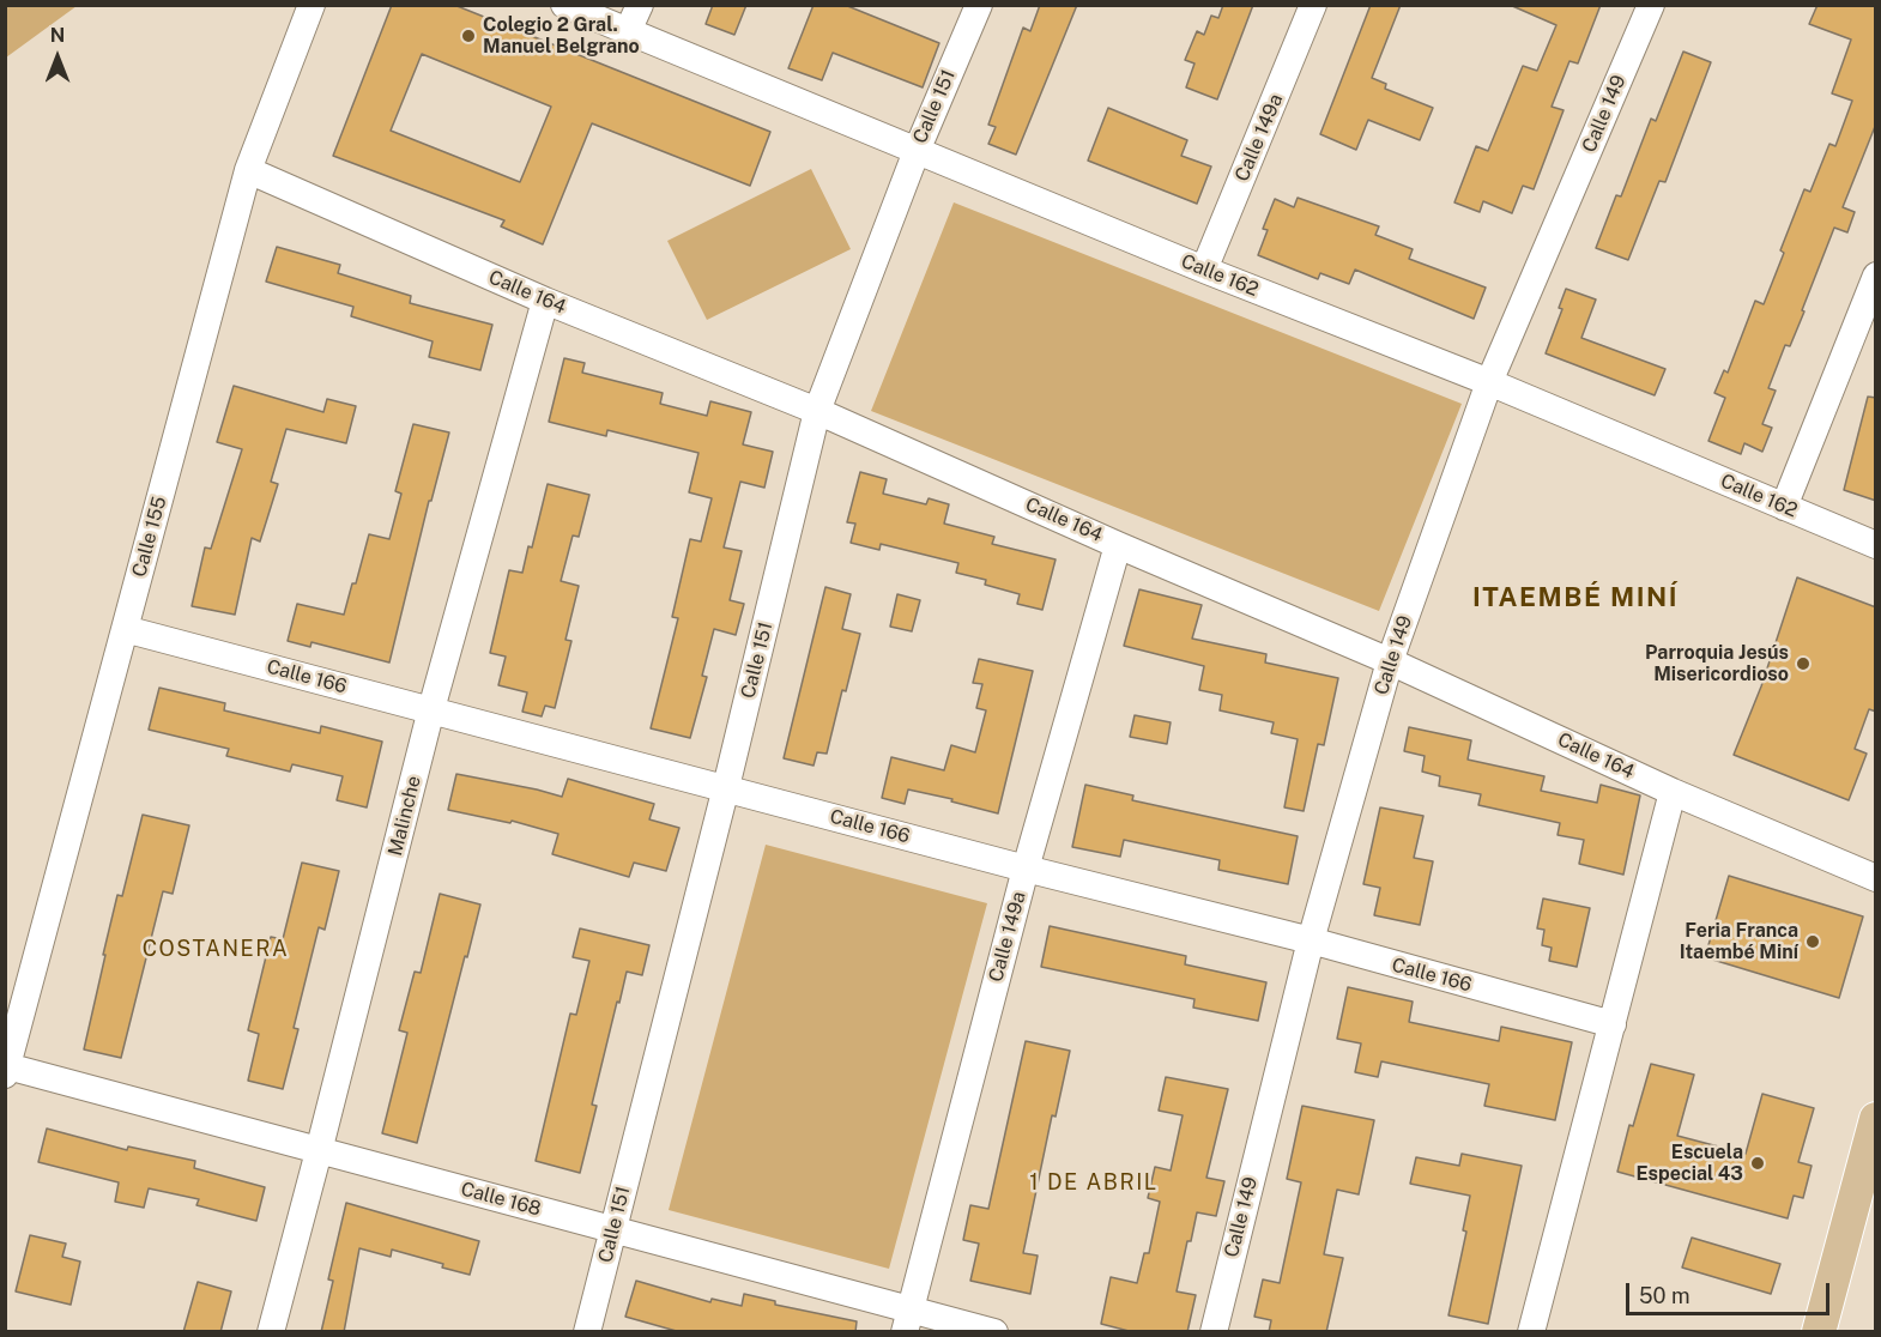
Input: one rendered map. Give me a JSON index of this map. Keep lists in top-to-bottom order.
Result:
{
  "streets": {
    "street": [
      "Calle 151",
      "Calle 149",
      "Calle 149a",
      "Calle 162",
      "Calle 164",
      "Calle 155",
      "Calle 166",
      "Malinche",
      "Calle 168"
    ]
  },
  "crossings": [
    ["Calle 151", "Calle 162"],
    ["Calle 151", "Calle 164"],
    ["Calle 151", "Calle 166"],
    ["Calle 151", "Calle 168"],
    ["Calle 149", "Calle 162"],
    ["Calle 149", "Calle 164"],
    ["Calle 149", "Calle 166"],
    ["Calle 149a", "Calle 162"],
    ["Calle 149a", "Calle 164"],
    ["Calle 149a", "Calle 166"],
    ["Calle 149a", "Calle 168"],
    ["Calle 164", "Calle 155"],
    ["Calle 164", "Malinche"],
    ["Calle 155", "Calle 166"],
    ["Calle 155", "Calle 168"],
    ["Calle 166", "Malinche"],
    ["Malinche", "Calle 168"]
  ],
  "districts": ["ITAEMBÉ MINÍ", "COSTANERA", "1 DE ABRIL"],
  "places": [
    "Colegio 2 Gral. Manuel Belgrano",
    "Parroquia Jesús Misericordioso",
    "Feria Franca Itaembé Miní",
    "Escuela Especial 43"
  ],
  "scale_bar": "50 m",
  "north": "top"
}
